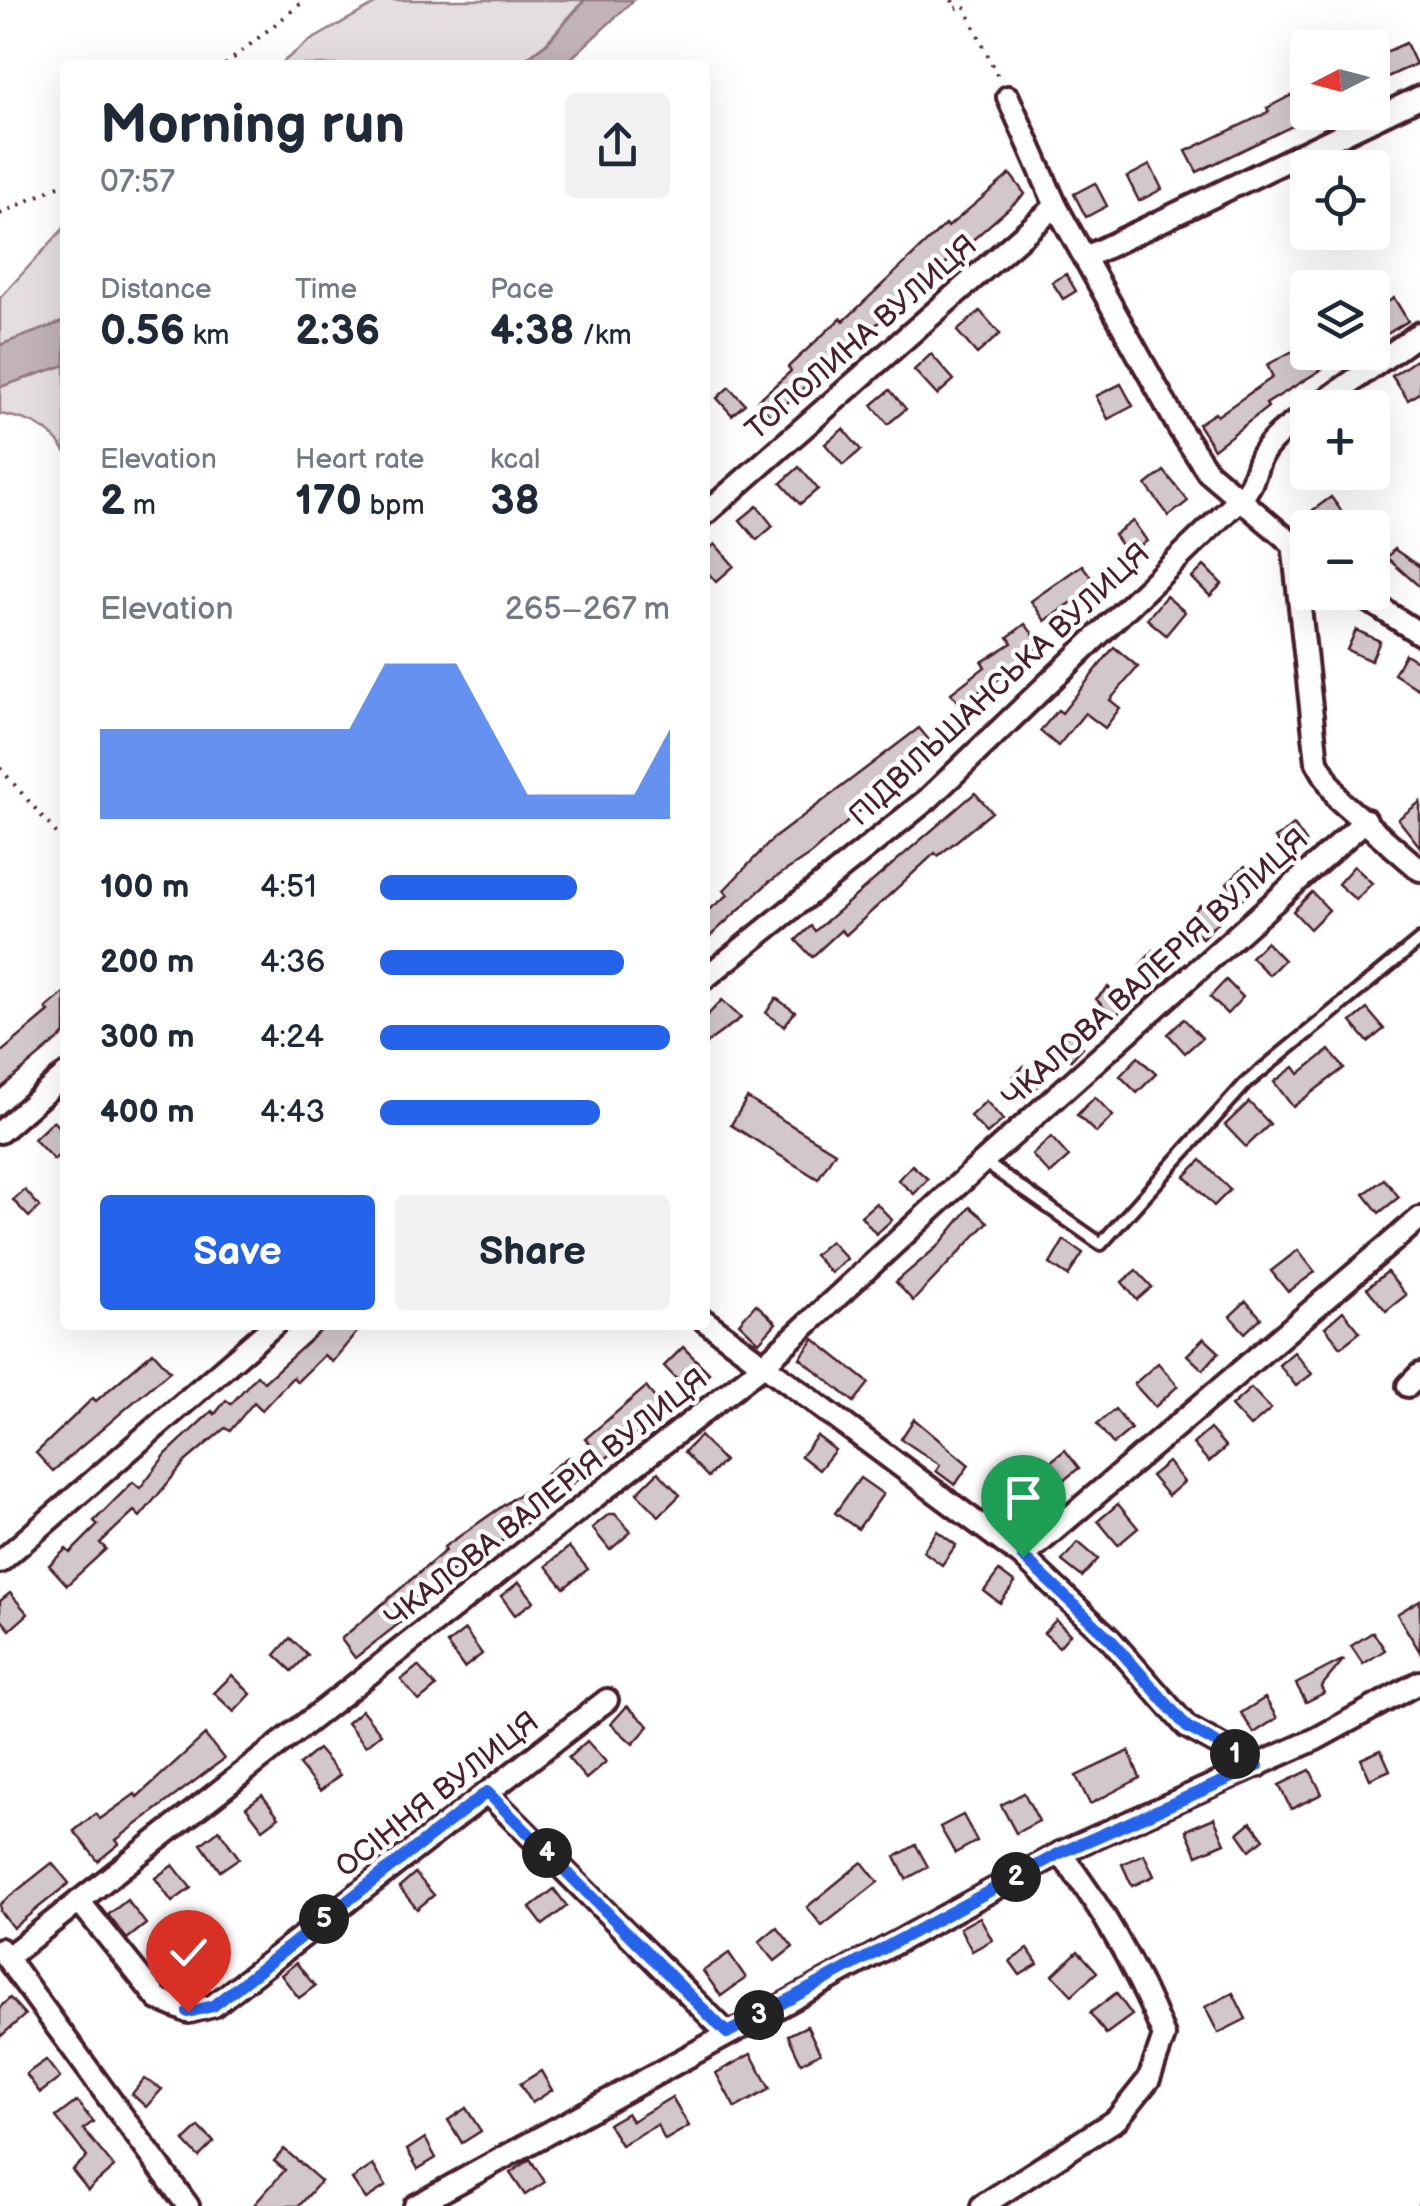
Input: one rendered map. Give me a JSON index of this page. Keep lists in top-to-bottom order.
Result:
{
  "streets": {
    "street": [
      "ТОПОЛИНА ВУЛИЦЯ",
      "ПІДВІЛЬШАНСЬКА ВУЛИЦЯ",
      "ЧКАЛОВА ВАЛЕРІЯ ВУЛИЦЯ",
      "ОСІННЯ ВУЛИЦЯ"
    ]
  },
  "crossings": [
    ["ЧКАЛОВА ВАЛЕРІЯ ВУЛИЦЯ", "ОСІННЯ ВУЛИЦЯ"]
  ],
  "north": "left",
  "page": {
    "map_buttons": ["+", "−"],
    "heading": ["Morning run", "07:57"],
    "stats": [
      ["Distance", "0.56 km"],
      ["Time", "2:36"],
      ["Pace", "4:38 /km"],
      ["Elevation", "2 m"],
      ["Heart rate", "170 bpm"],
      ["kcal", "38"]
    ],
    "chart": ["Elevation", "265–267 m"],
    "list": [
      {
        "name": "100 m",
        "note": "4:51"
      },
      {
        "name": "200 m",
        "note": "4:36"
      },
      {
        "name": "300 m",
        "note": "4:24"
      },
      {
        "name": "400 m",
        "note": "4:43"
      }
    ],
    "buttons": ["Save", "Share"],
    "pins": [
      "1",
      "4",
      "2",
      "5",
      "3"
    ]
  }
}
